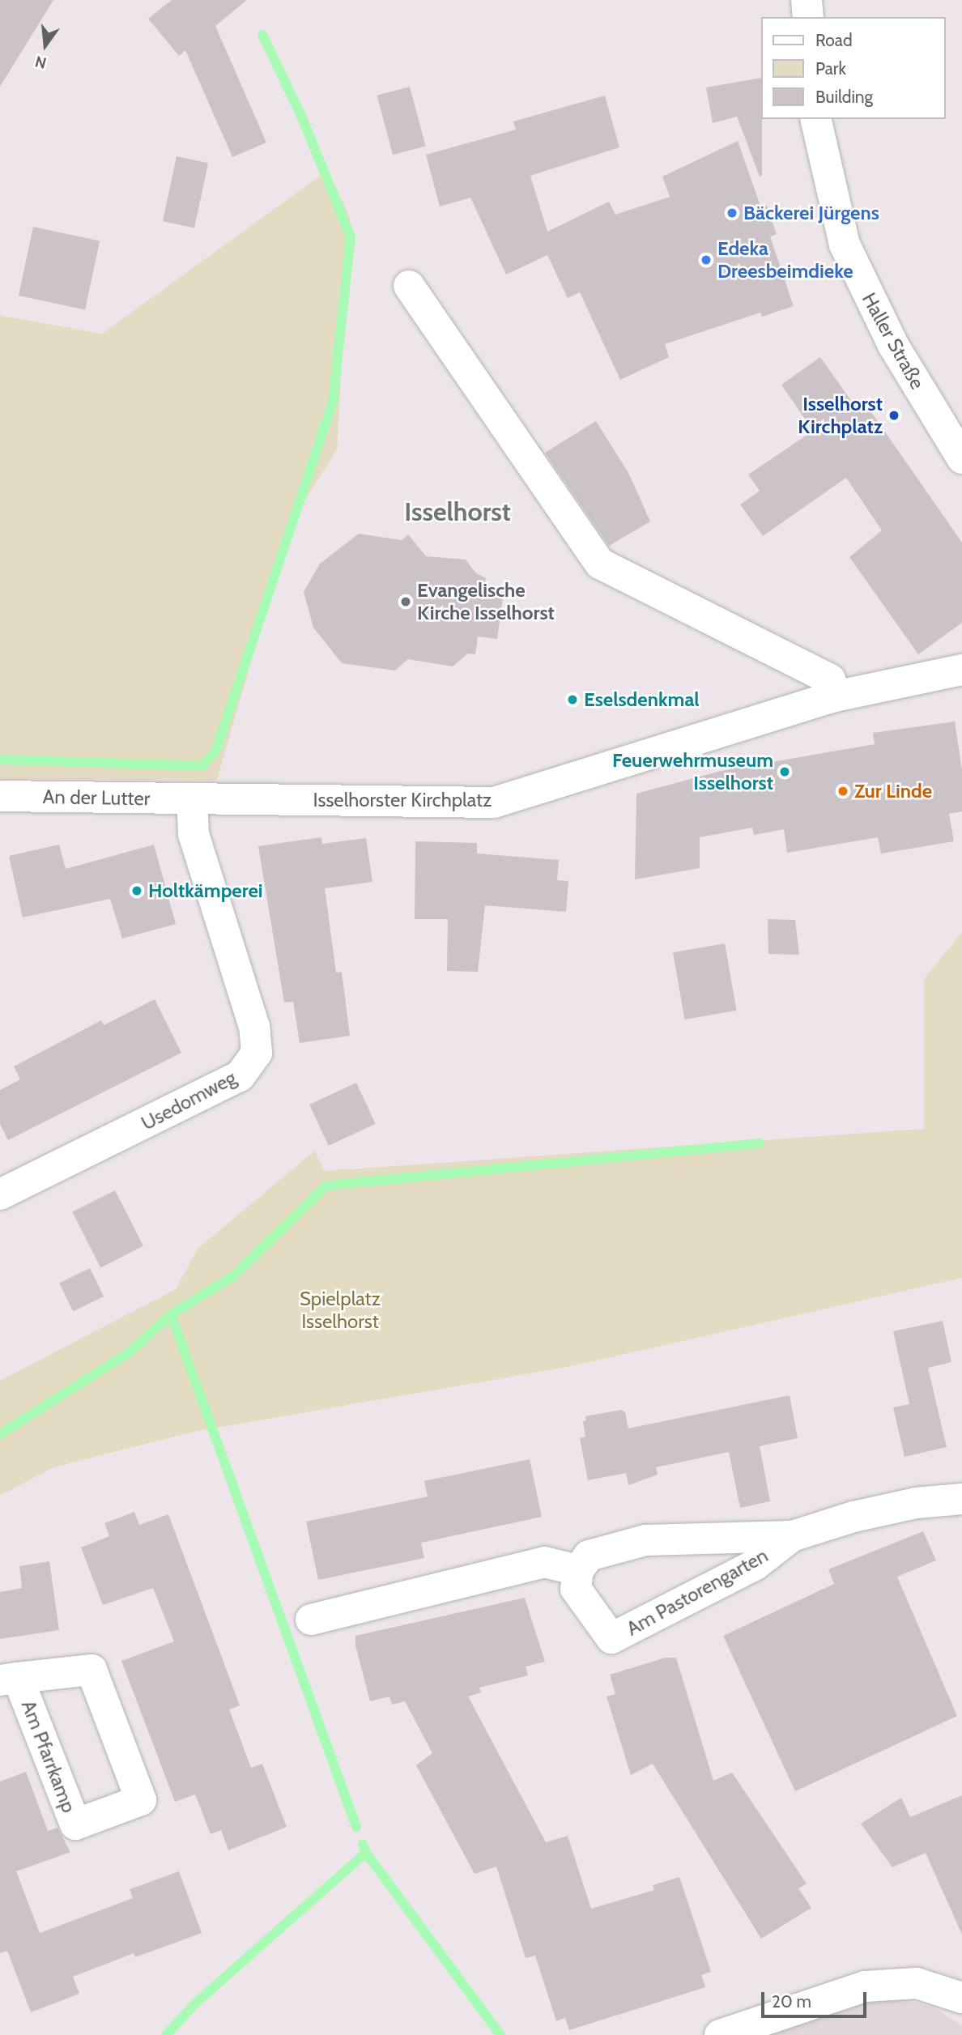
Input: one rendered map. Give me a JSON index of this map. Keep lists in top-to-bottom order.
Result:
{
  "streets": {
    "street": [
      "Haller Straße",
      "An der Lutter",
      "Isselhorster Kirchplatz",
      "Usedomweg",
      "Am Pastorengarten",
      "Am Pfarrkamp"
    ]
  },
  "crossings": [
    ["An der Lutter", "Isselhorster Kirchplatz"],
    ["An der Lutter", "Usedomweg"],
    ["Isselhorster Kirchplatz", "Usedomweg"]
  ],
  "districts": ["Isselhorst"],
  "parks": ["Spielplatz Isselhorst"],
  "places": [
    "Bäckerei Jürgens",
    "Edeka Dreesbeimdieke",
    "Isselhorst Kirchplatz",
    "Evangelische Kirche Isselhorst",
    "Eselsdenkmal",
    "Feuerwehrmuseum Isselhorst",
    "Zur Linde",
    "Holtkämperei"
  ],
  "legend": ["Road", "Park", "Building"],
  "scale_bar": "20 m",
  "north": "bottom"
}
